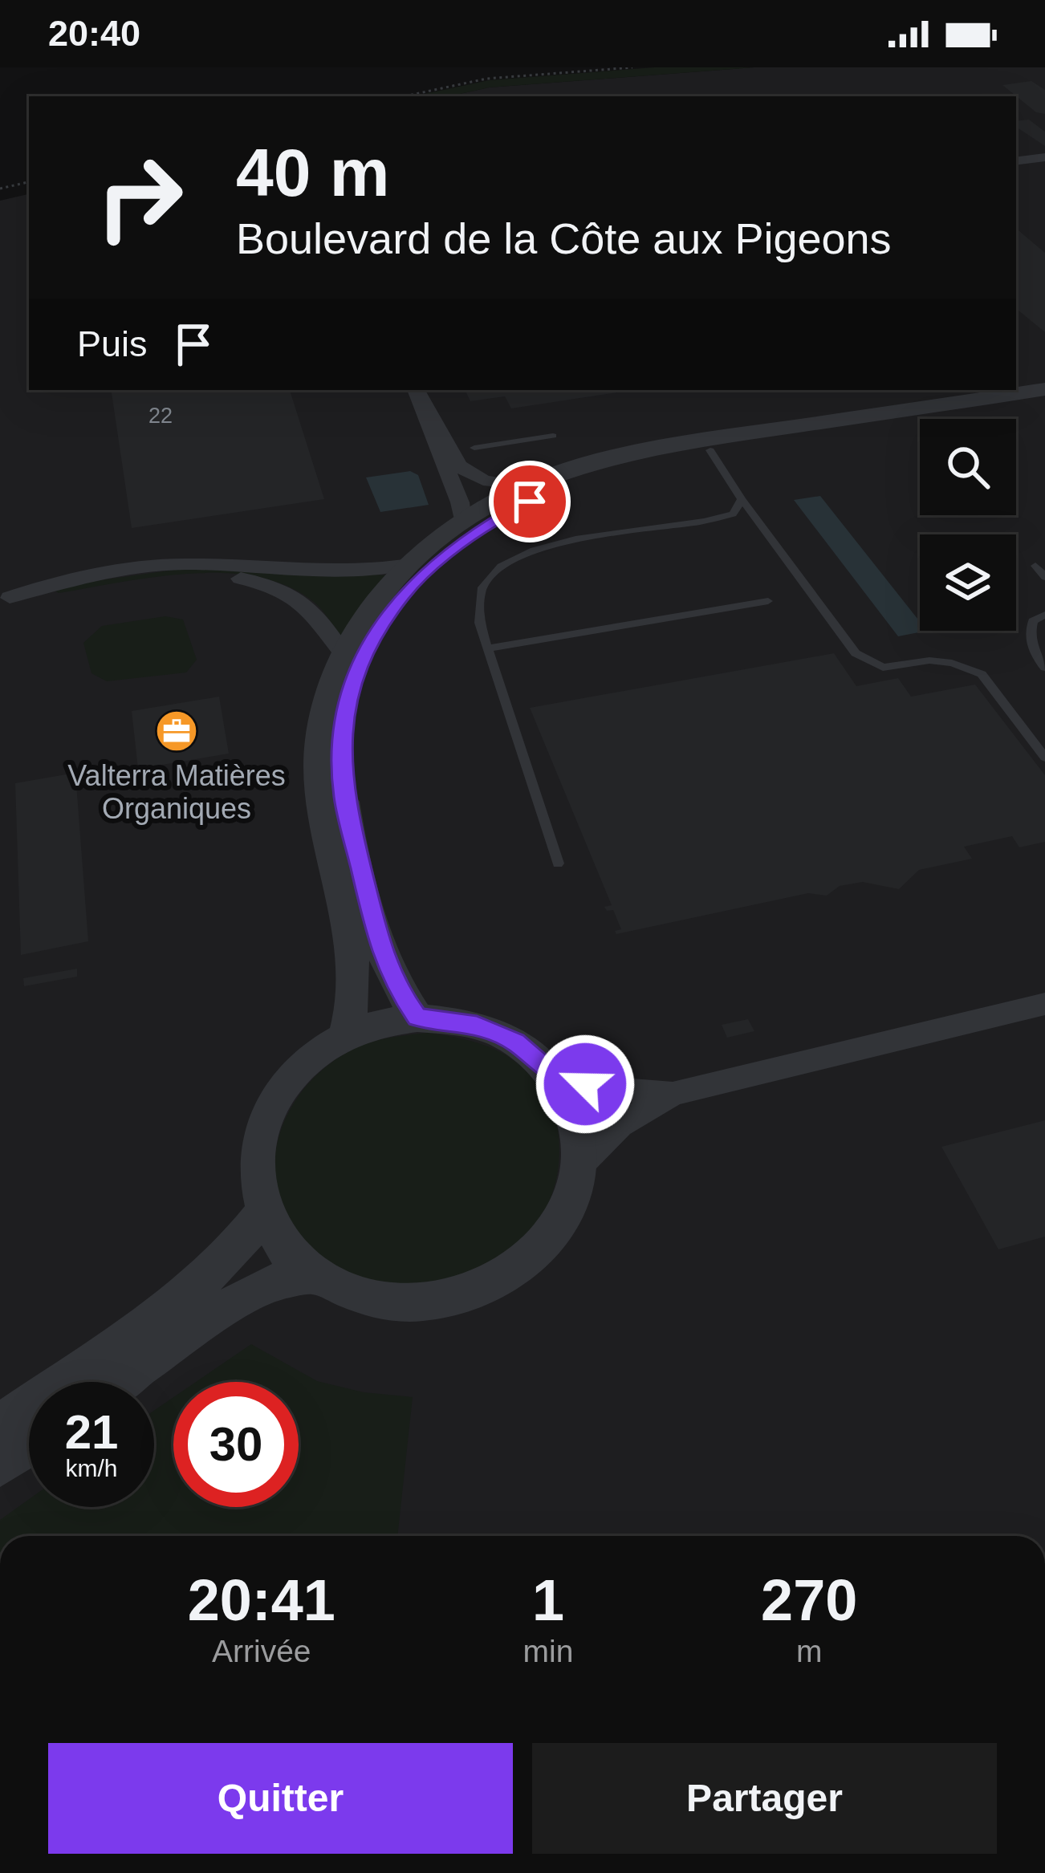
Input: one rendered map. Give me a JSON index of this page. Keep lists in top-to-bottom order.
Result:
{
  "places": {
    "office": ["Valterra Matières Organiques"]
  },
  "house_numbers": ["22"],
  "page": {
    "status": "20:40",
    "turn": ["40 m", "Boulevard de la Côte aux Pigeons"],
    "then": "Puis",
    "speed": "21 km/h",
    "limit": "30",
    "eta": [
      "20:41",
      "Arrivée",
      "1",
      "min",
      "270",
      "m"
    ],
    "buttons": ["Quitter", "Partager"]
  }
}
